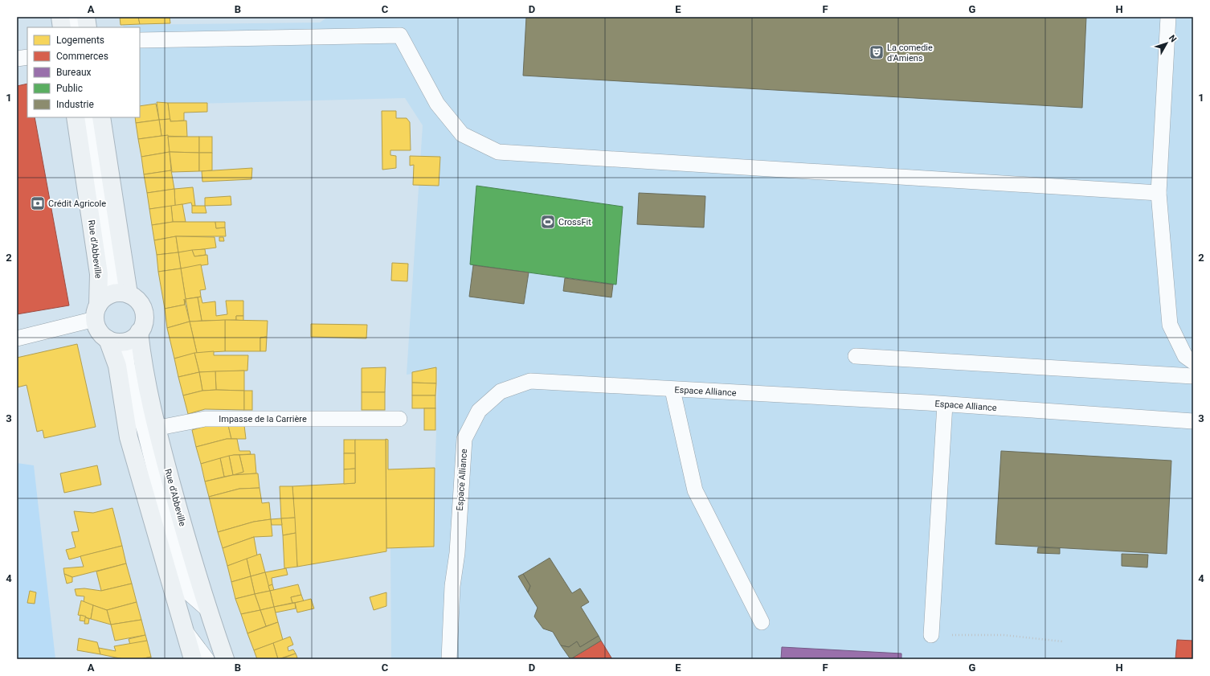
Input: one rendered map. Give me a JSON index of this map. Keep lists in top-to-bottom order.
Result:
{
  "streets": {
    "main road": ["Rue d'Abbeville"],
    "lane": ["Espace Alliance", "Impasse de la Carrière"]
  },
  "crossings": [
    ["Rue d'Abbeville", "Impasse de la Carrière"]
  ],
  "places": {
    "theatre": ["La comedie d'Amiens"],
    "bank": ["Crédit Agricole"],
    "sports": ["CrossFit"]
  },
  "legend": [
    "Logements",
    "Commerces",
    "Bureaux",
    "Public",
    "Industrie"
  ],
  "north": "top right",
  "grid": {
    "columns": [
      "A",
      "B",
      "C",
      "D",
      "E",
      "F",
      "G",
      "H"
    ],
    "rows": [
      "1",
      "2",
      "3",
      "4"
    ]
  }
}
